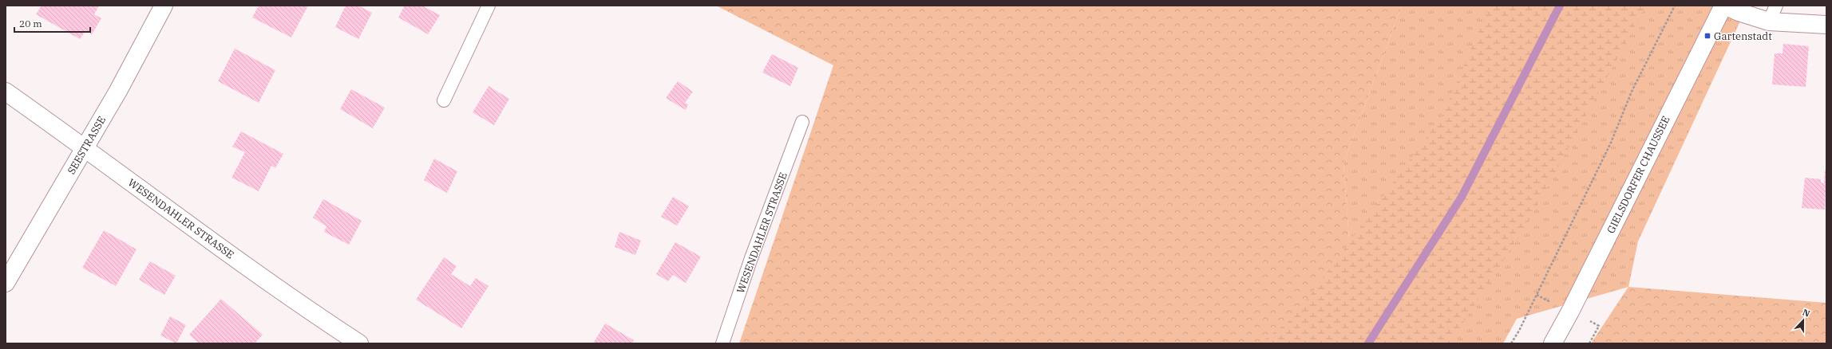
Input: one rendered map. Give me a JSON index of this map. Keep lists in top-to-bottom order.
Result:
{
  "streets": {
    "street": ["SEESTRASSE", "GIELSDORFER CHAUSSEE", "WESENDAHLER STRASSE"]
  },
  "crossings": [
    ["SEESTRASSE", "WESENDAHLER STRASSE"]
  ],
  "places": {
    "transit": ["Gartenstadt"]
  },
  "scale_bar": "20 m",
  "north": "top"
}
